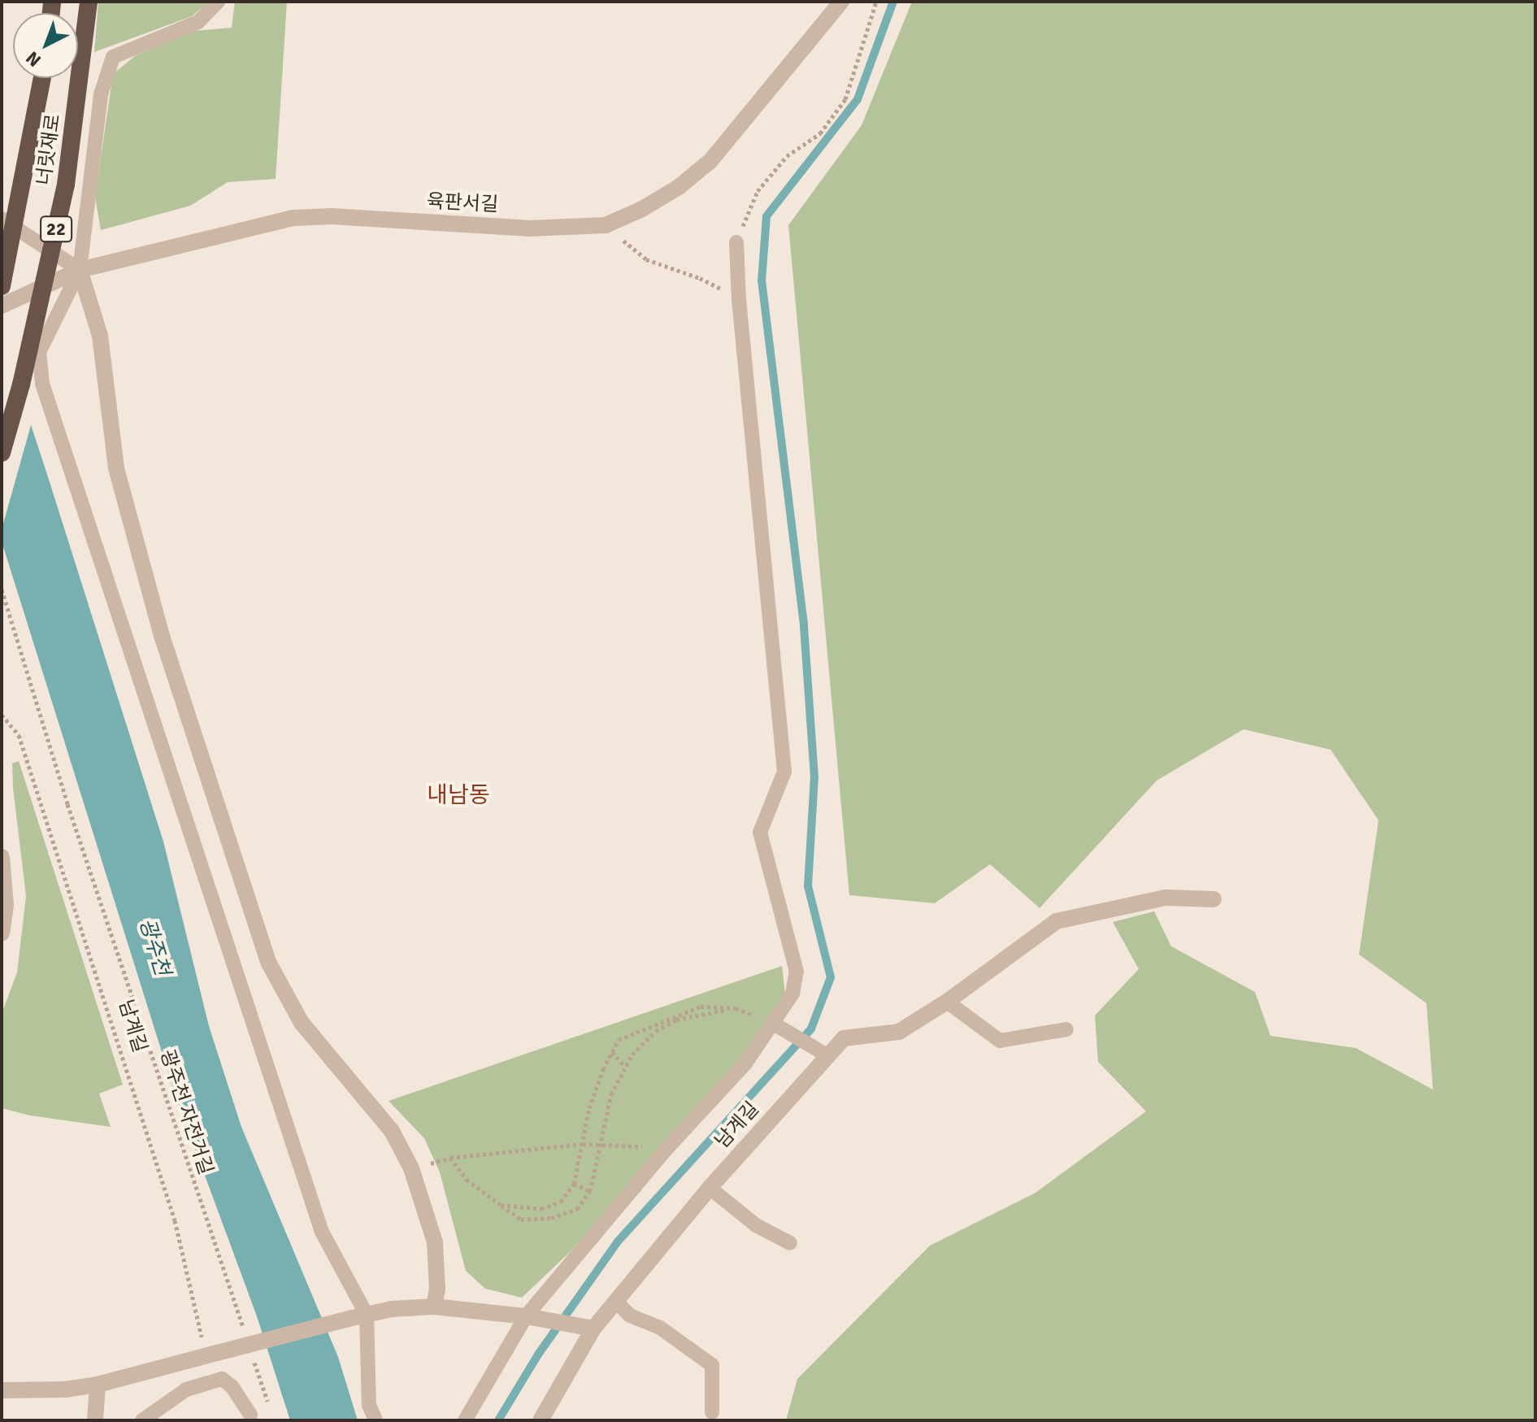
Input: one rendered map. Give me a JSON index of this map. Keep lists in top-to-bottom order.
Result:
{
  "streets": {
    "highway": ["너릿재로", "22"],
    "street": ["육판서길", "남계길"],
    "path": ["광주천 자전거길"]
  },
  "districts": ["내남동"],
  "water": ["광주천"],
  "north": "bottom left"
}
